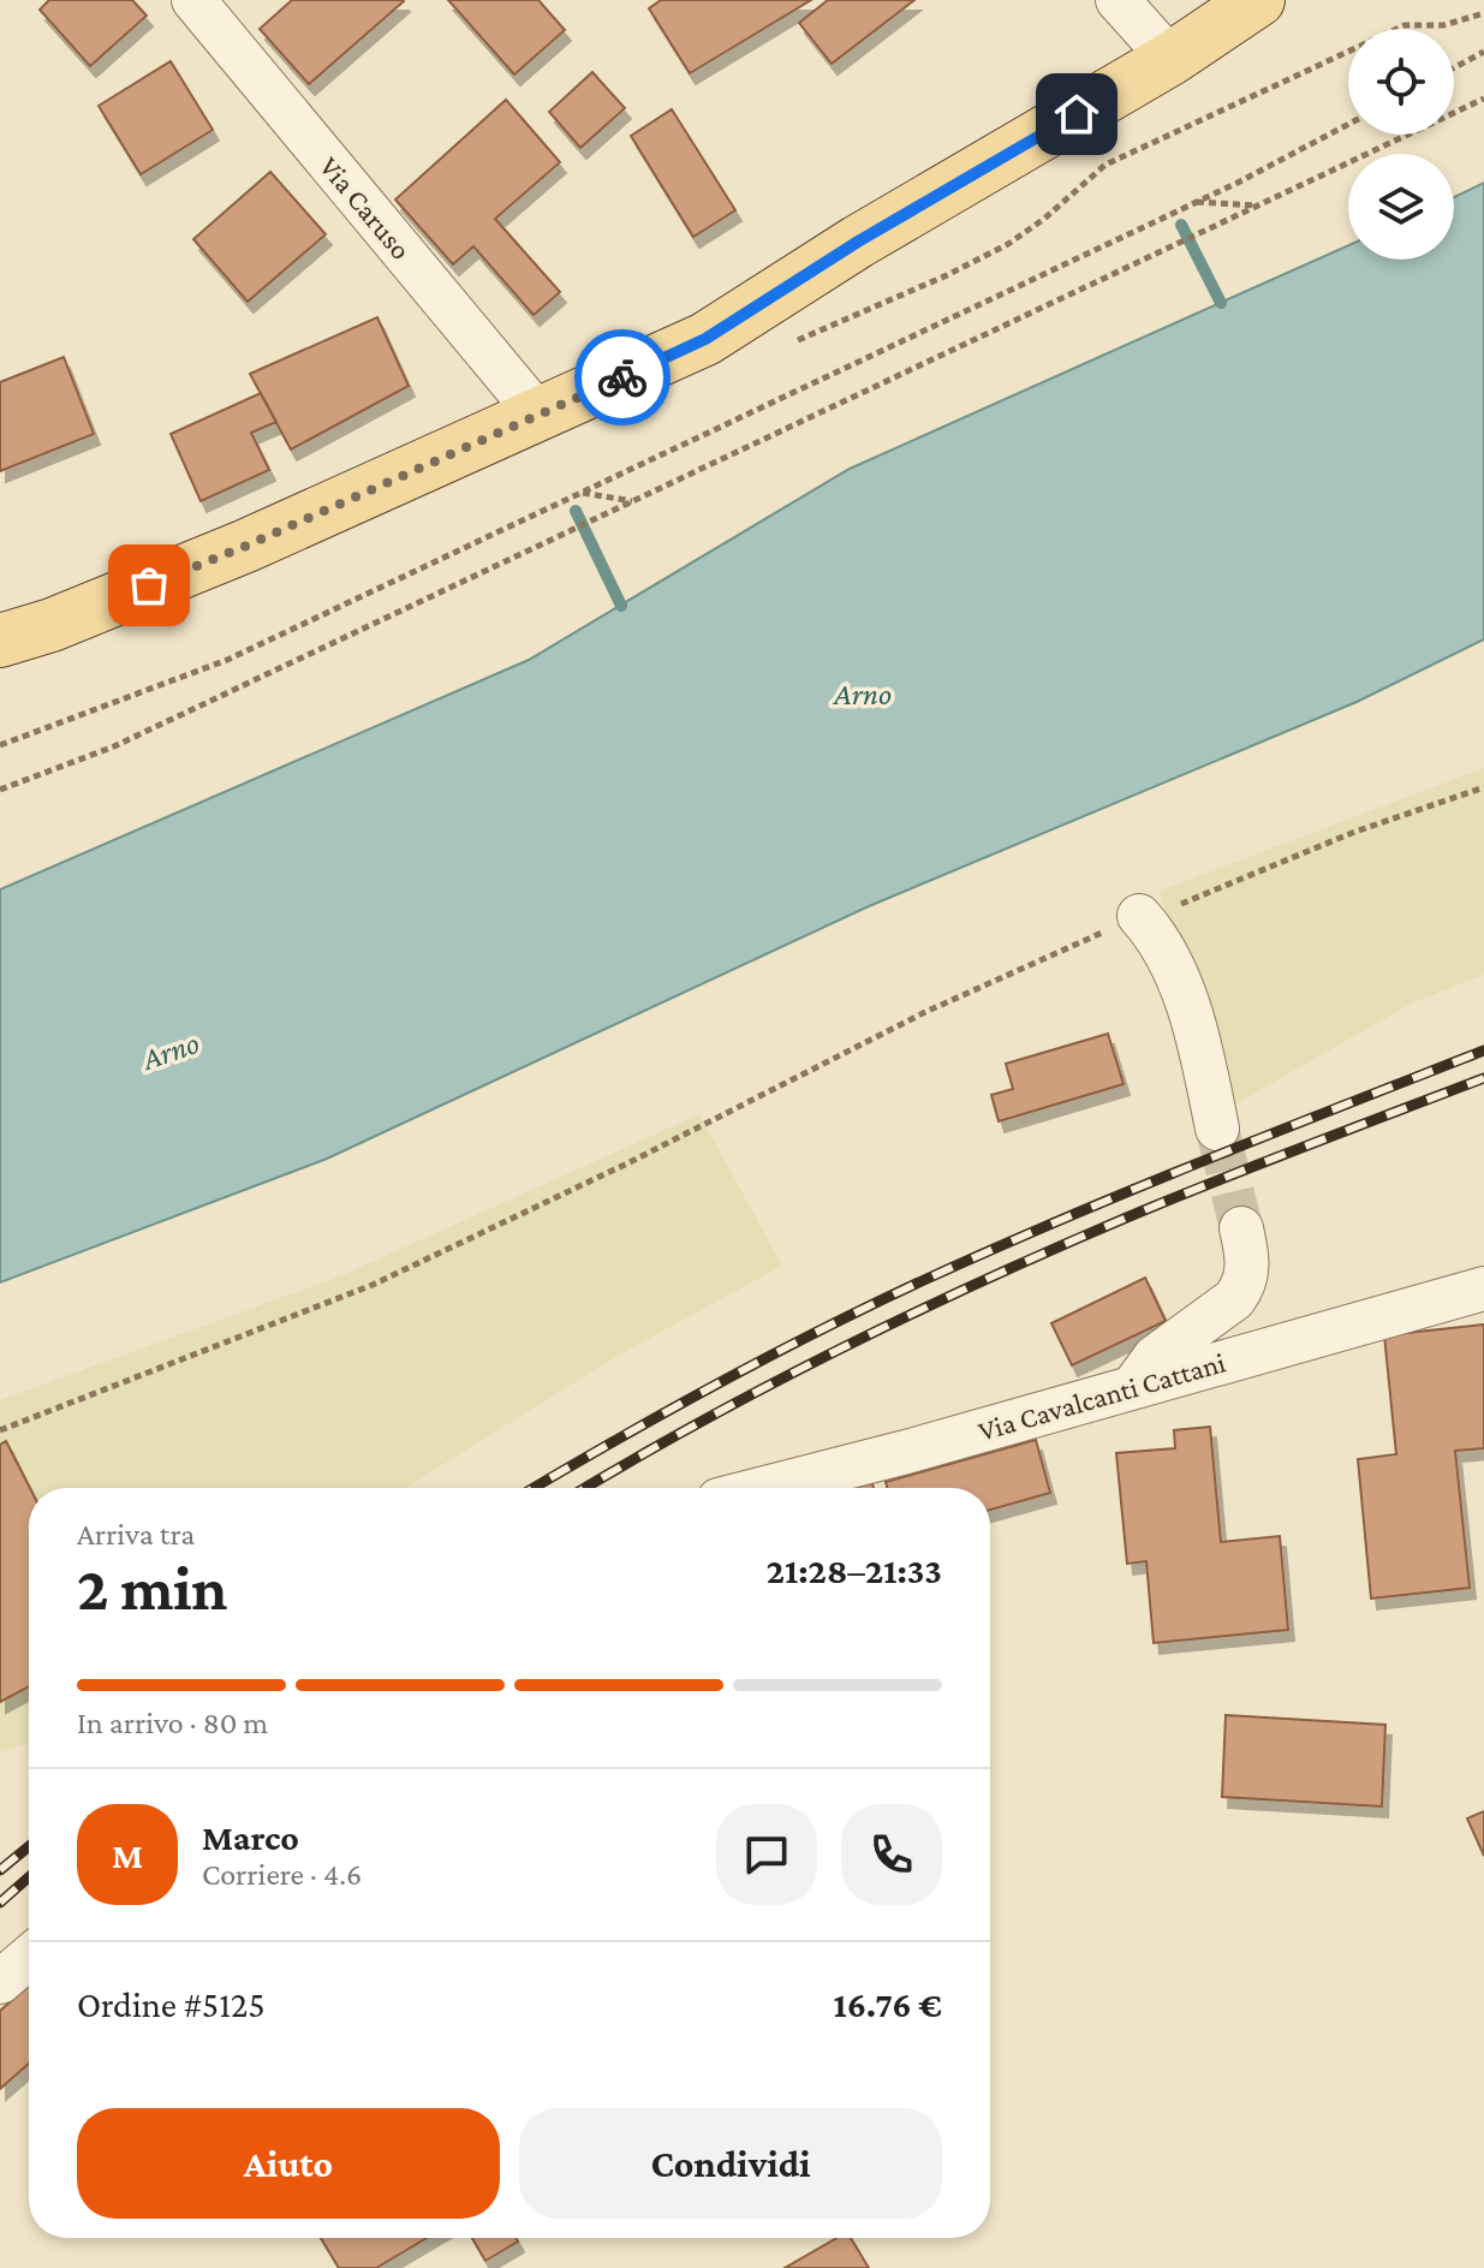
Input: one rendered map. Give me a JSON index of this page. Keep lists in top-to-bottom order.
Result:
{
  "streets": {
    "street": ["Via Caruso", "Via Cavalcanti Cattani"]
  },
  "water": ["Arno"],
  "page": {
    "heading": ["2 min", "Arriva tra", "21:28–21:33"],
    "panel": [
      "Marco",
      "Corriere · 4.6",
      "Ordine #5125",
      "16.76 €"
    ],
    "bar": "In arrivo · 80 m",
    "round": "M",
    "buttons": ["Aiuto", "Condividi"]
  }
}
